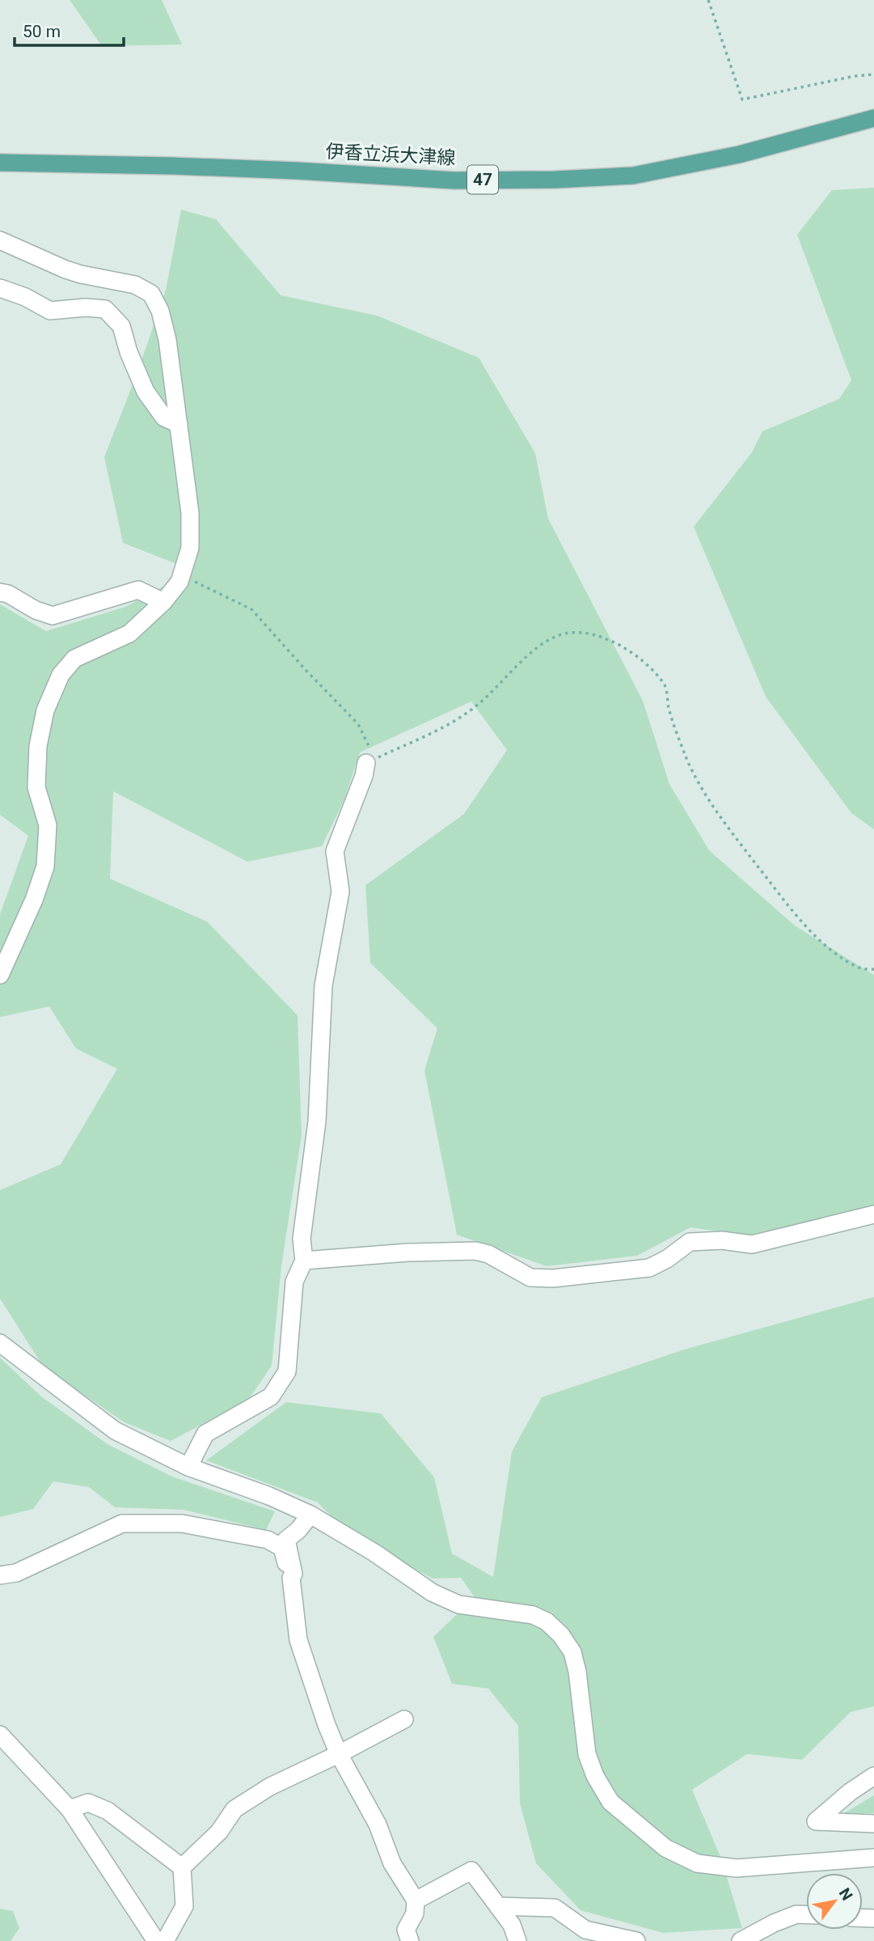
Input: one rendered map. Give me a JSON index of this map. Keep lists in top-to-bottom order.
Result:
{
  "streets": {
    "main road": ["伊香立浜大津線", "47"]
  },
  "scale_bar": "50 m",
  "north": "top right"
}
